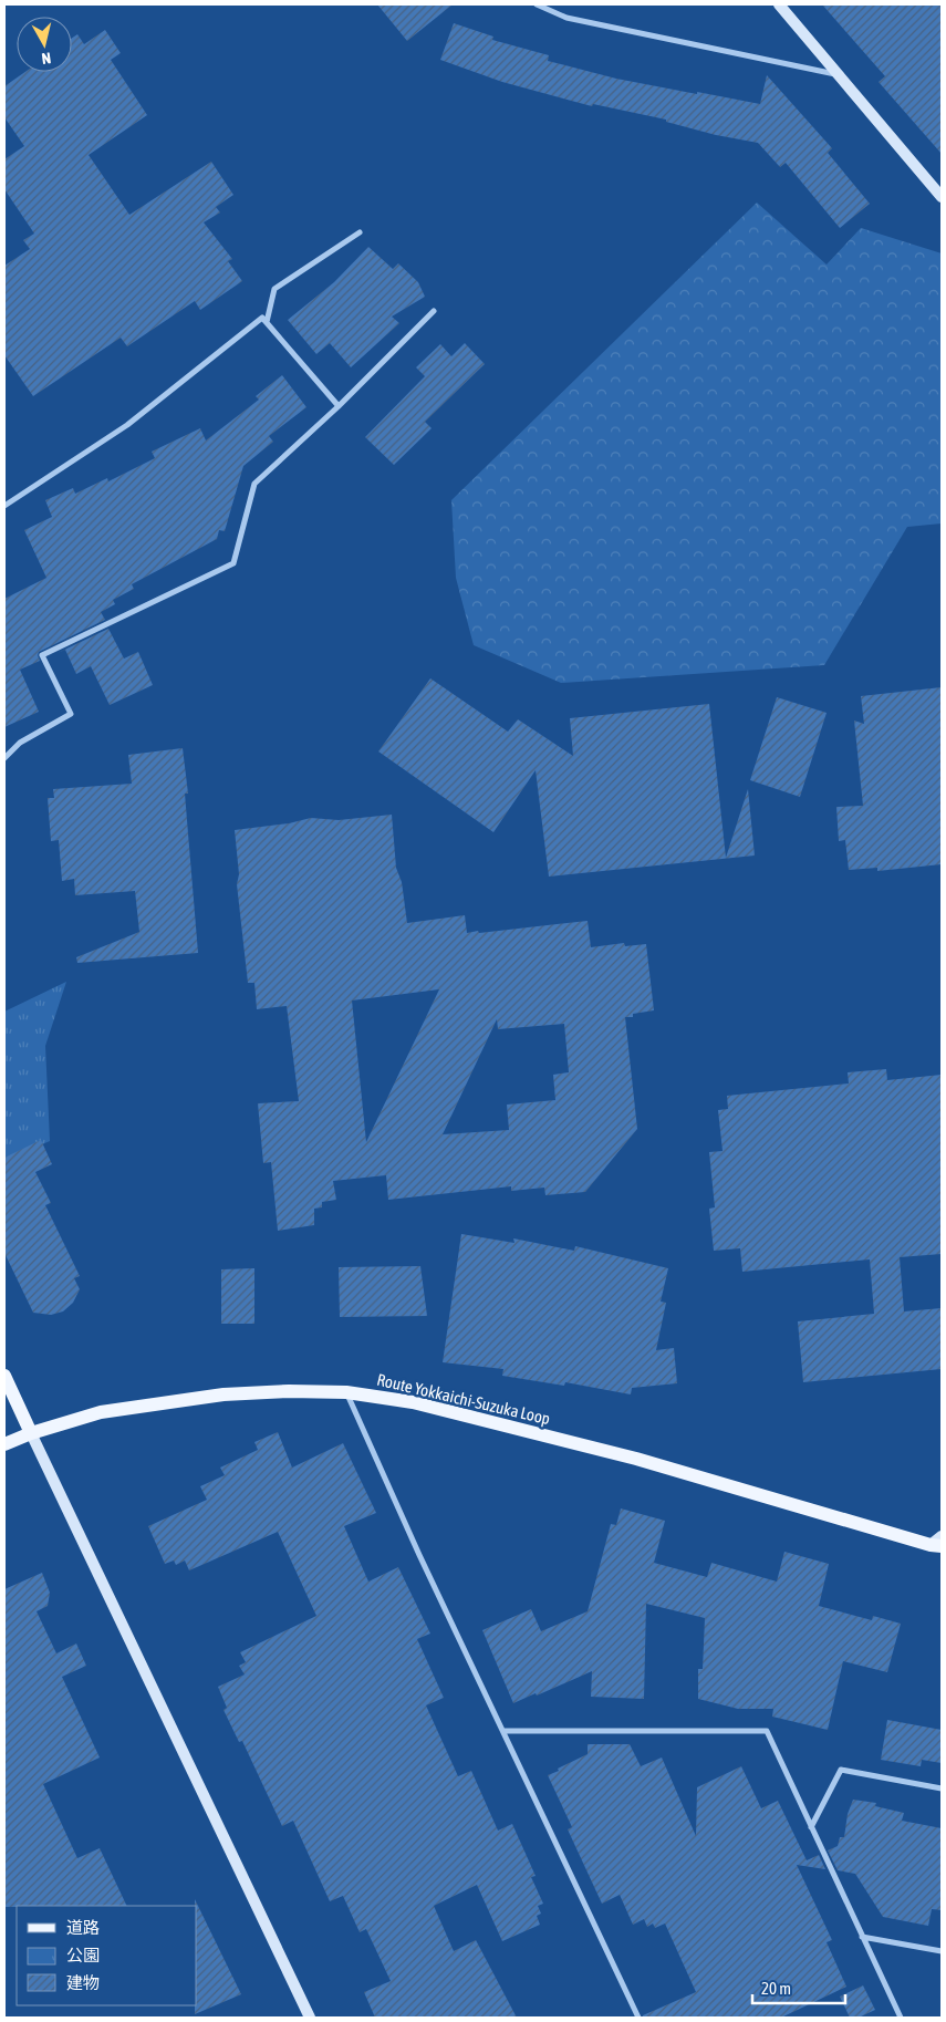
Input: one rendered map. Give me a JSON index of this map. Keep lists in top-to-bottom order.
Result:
{
  "streets": {
    "main road": ["Route Yokkaichi-Suzuka Loop"]
  },
  "legend": ["道路", "公園", "建物"],
  "scale_bar": "20 m",
  "north": "bottom"
}
